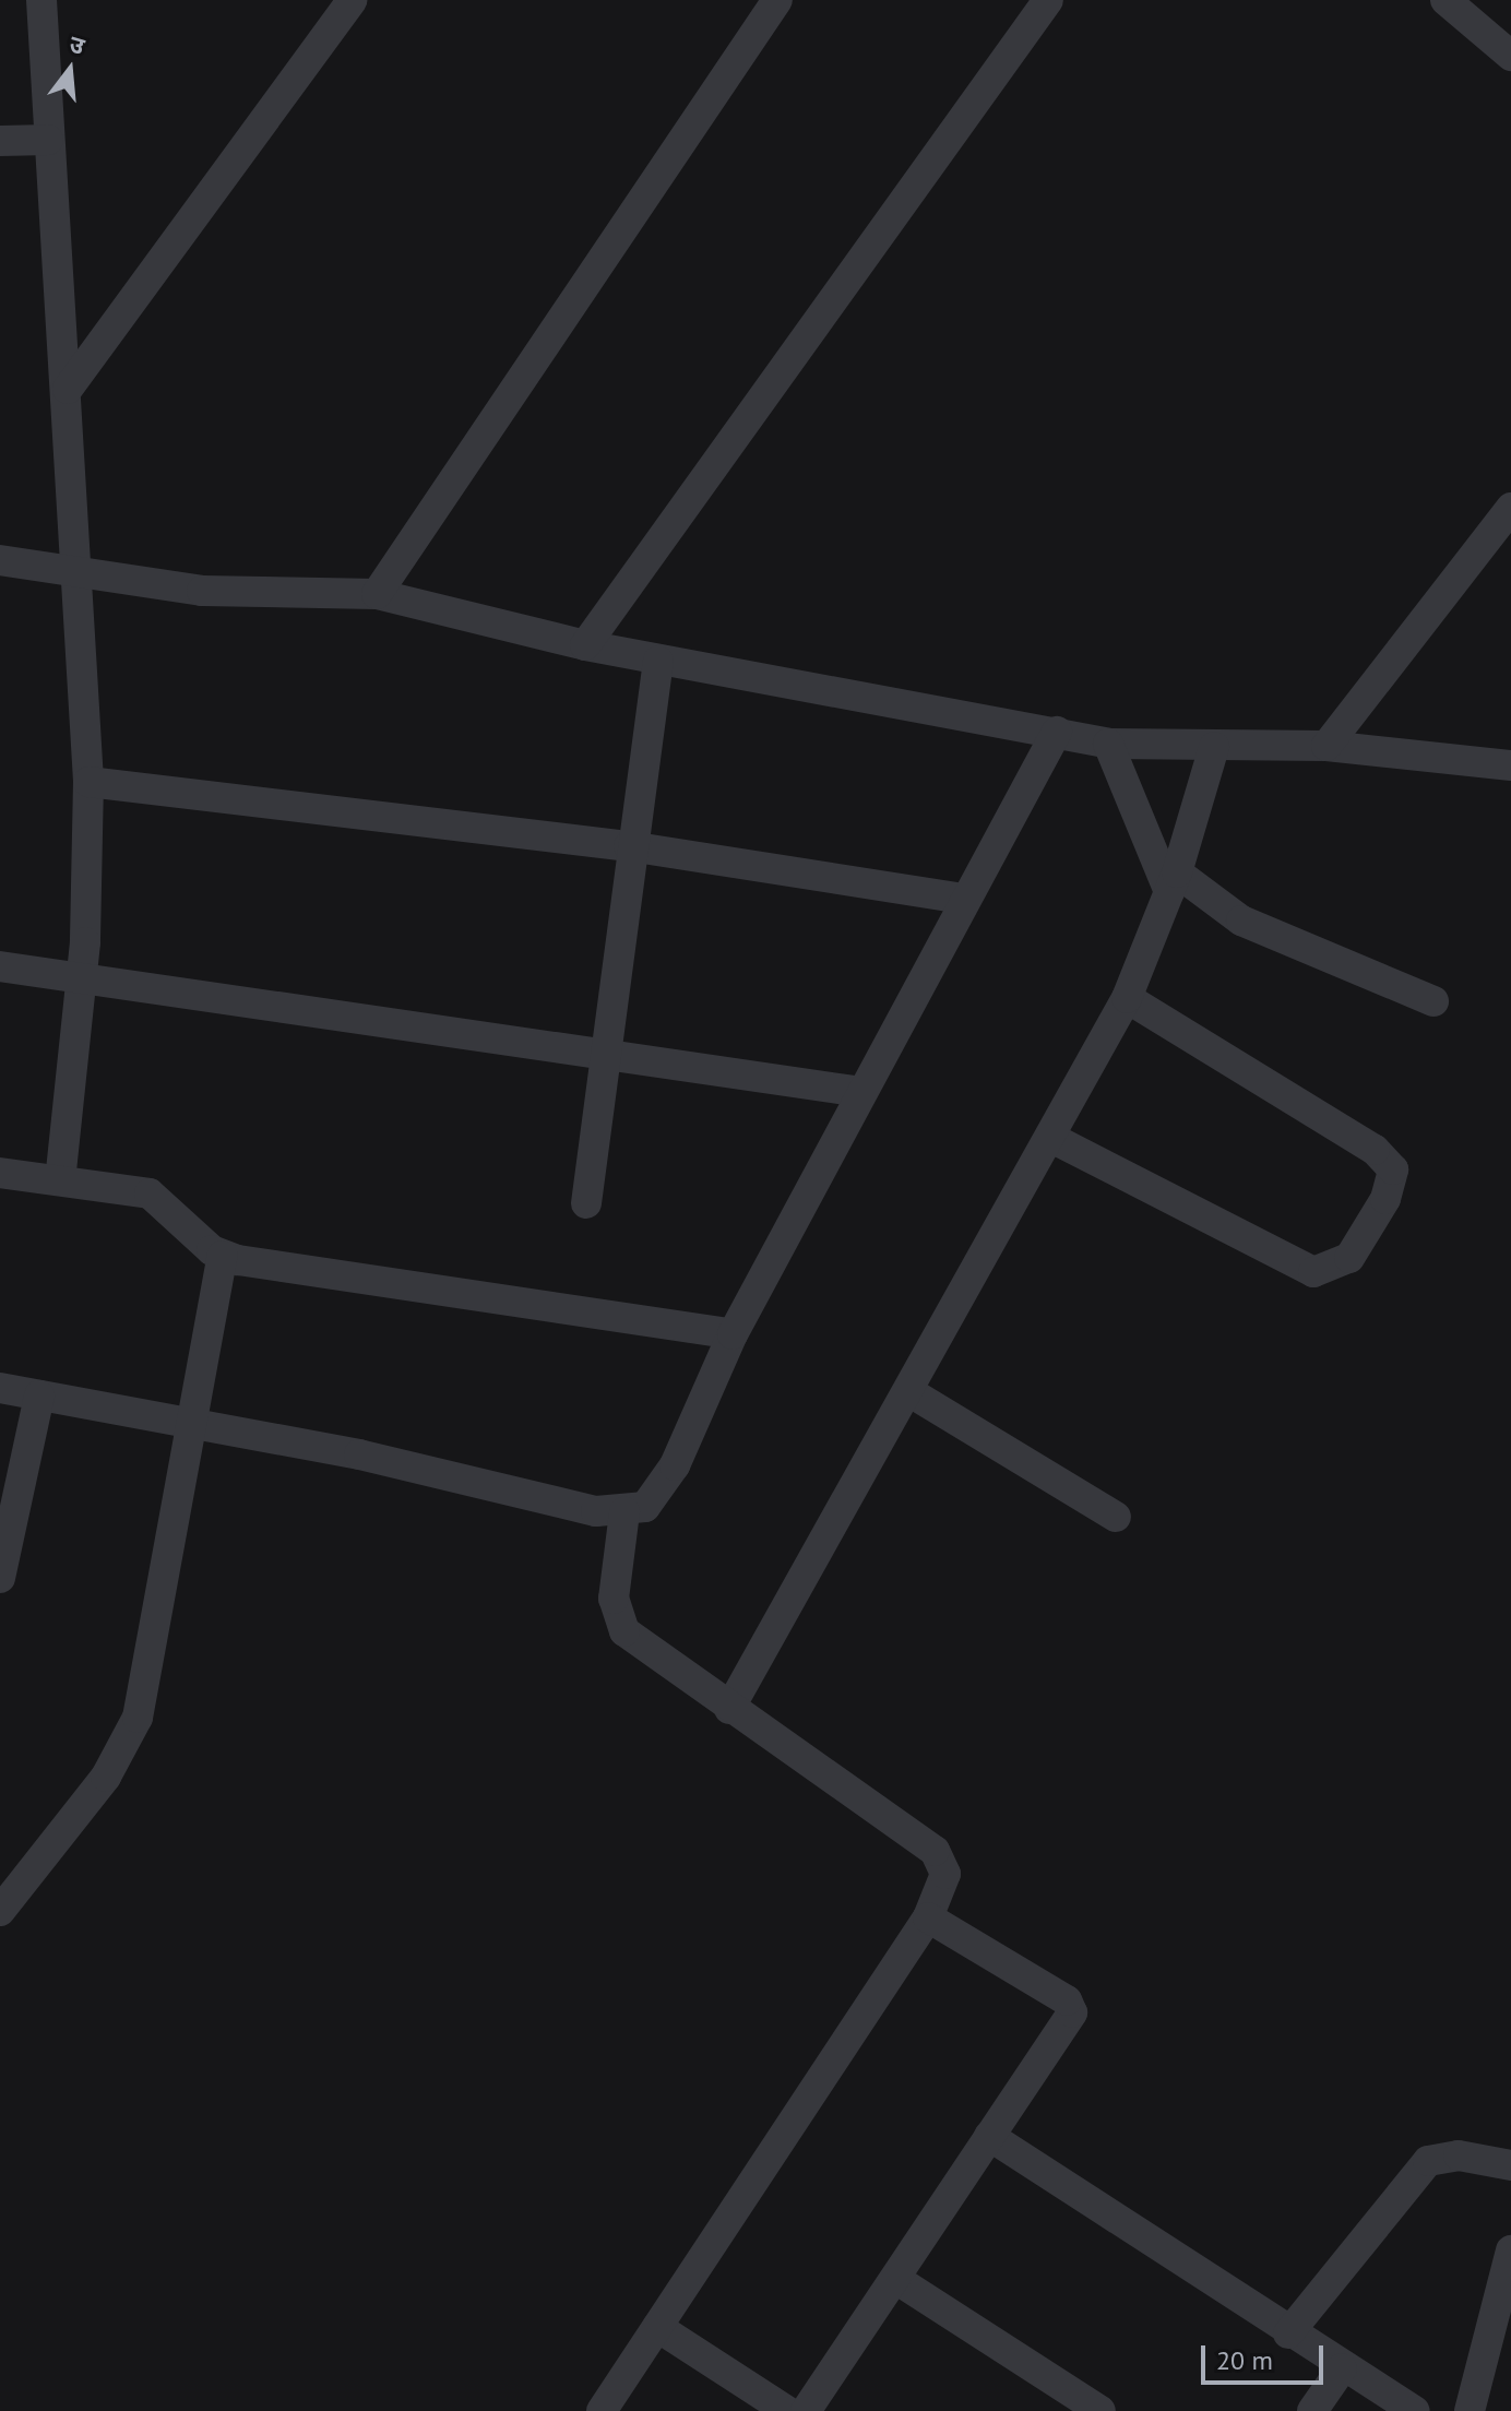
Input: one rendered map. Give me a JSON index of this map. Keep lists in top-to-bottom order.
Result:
{
  "scale_bar": "20 m",
  "north": "top"
}
